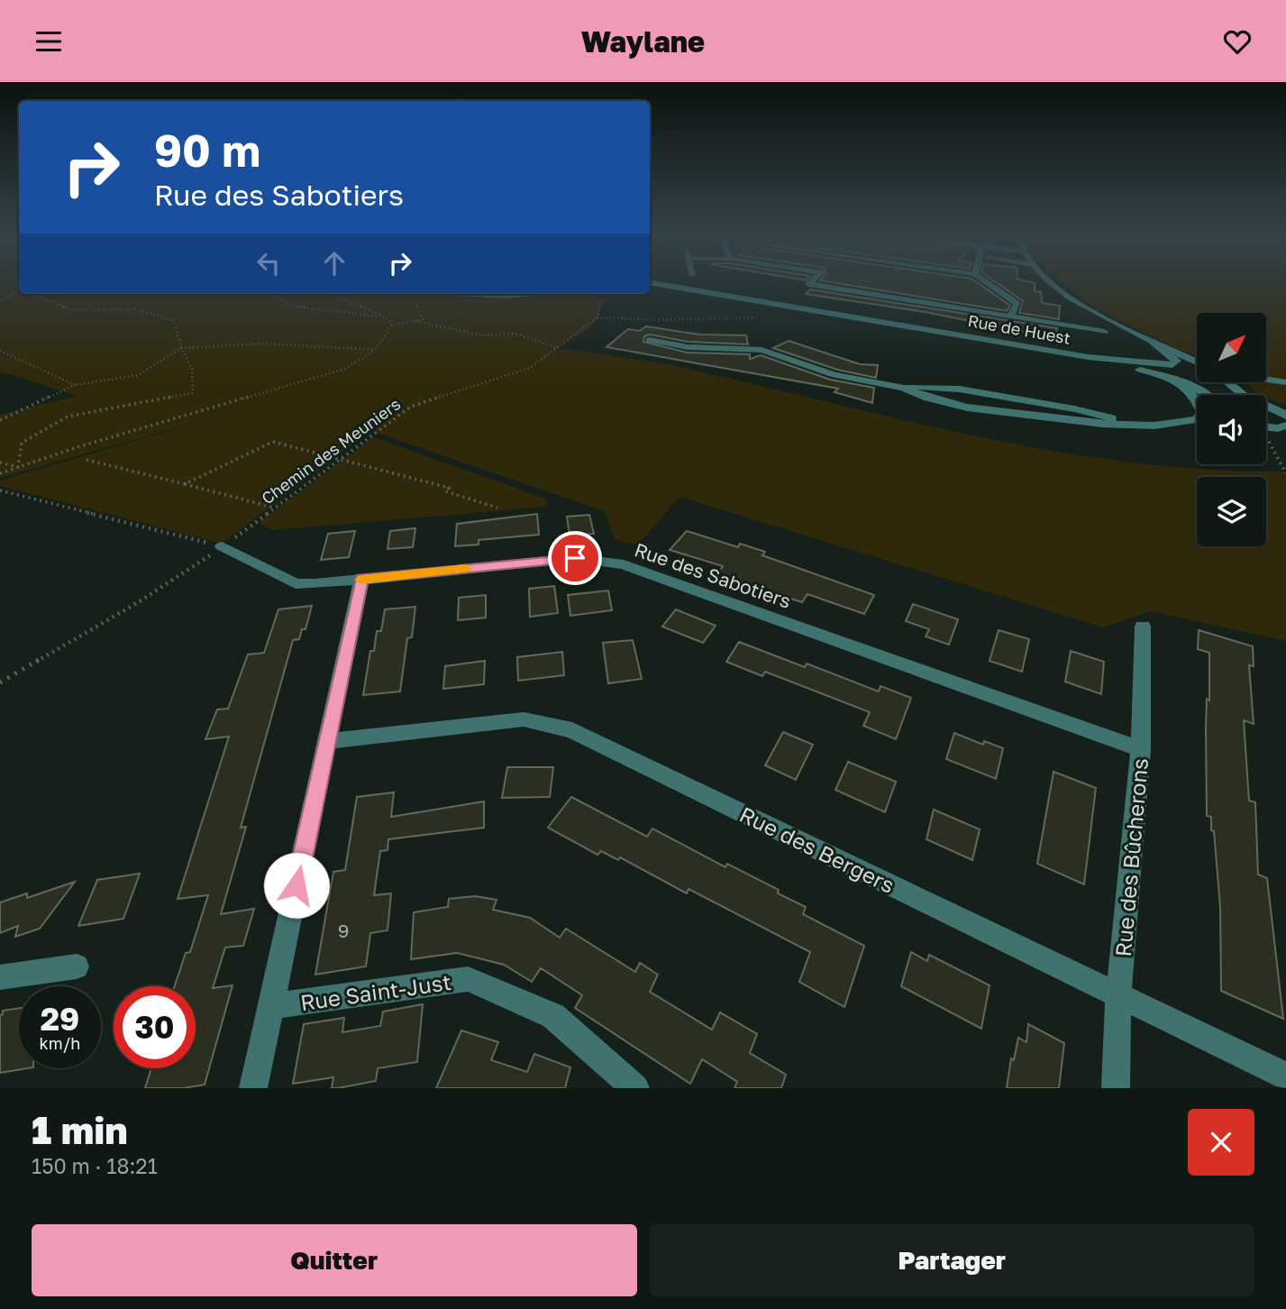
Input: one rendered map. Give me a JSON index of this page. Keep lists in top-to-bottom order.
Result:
{
  "streets": {
    "street": [
      "Rue de Huest",
      "Rue des Sabotiers",
      "Rue des Bergers",
      "Rue des Bûcherons",
      "Rue Saint-Just"
    ],
    "path": ["Chemin des Meuniers"]
  },
  "crossings": [
    ["Chemin des Meuniers", "Rue des Sabotiers"],
    ["Rue des Sabotiers", "Rue des Bûcherons"],
    ["Rue des Bergers", "Rue des Bûcherons"]
  ],
  "house_numbers": ["9"],
  "north": "top right",
  "page": {
    "header": "Waylane",
    "turn": ["90 m", "Rue des Sabotiers"],
    "speed": "29 km/h",
    "limit": "30",
    "heading": ["1 min", "150 m · 18:21"],
    "buttons": ["Quitter", "Partager"]
  }
}
